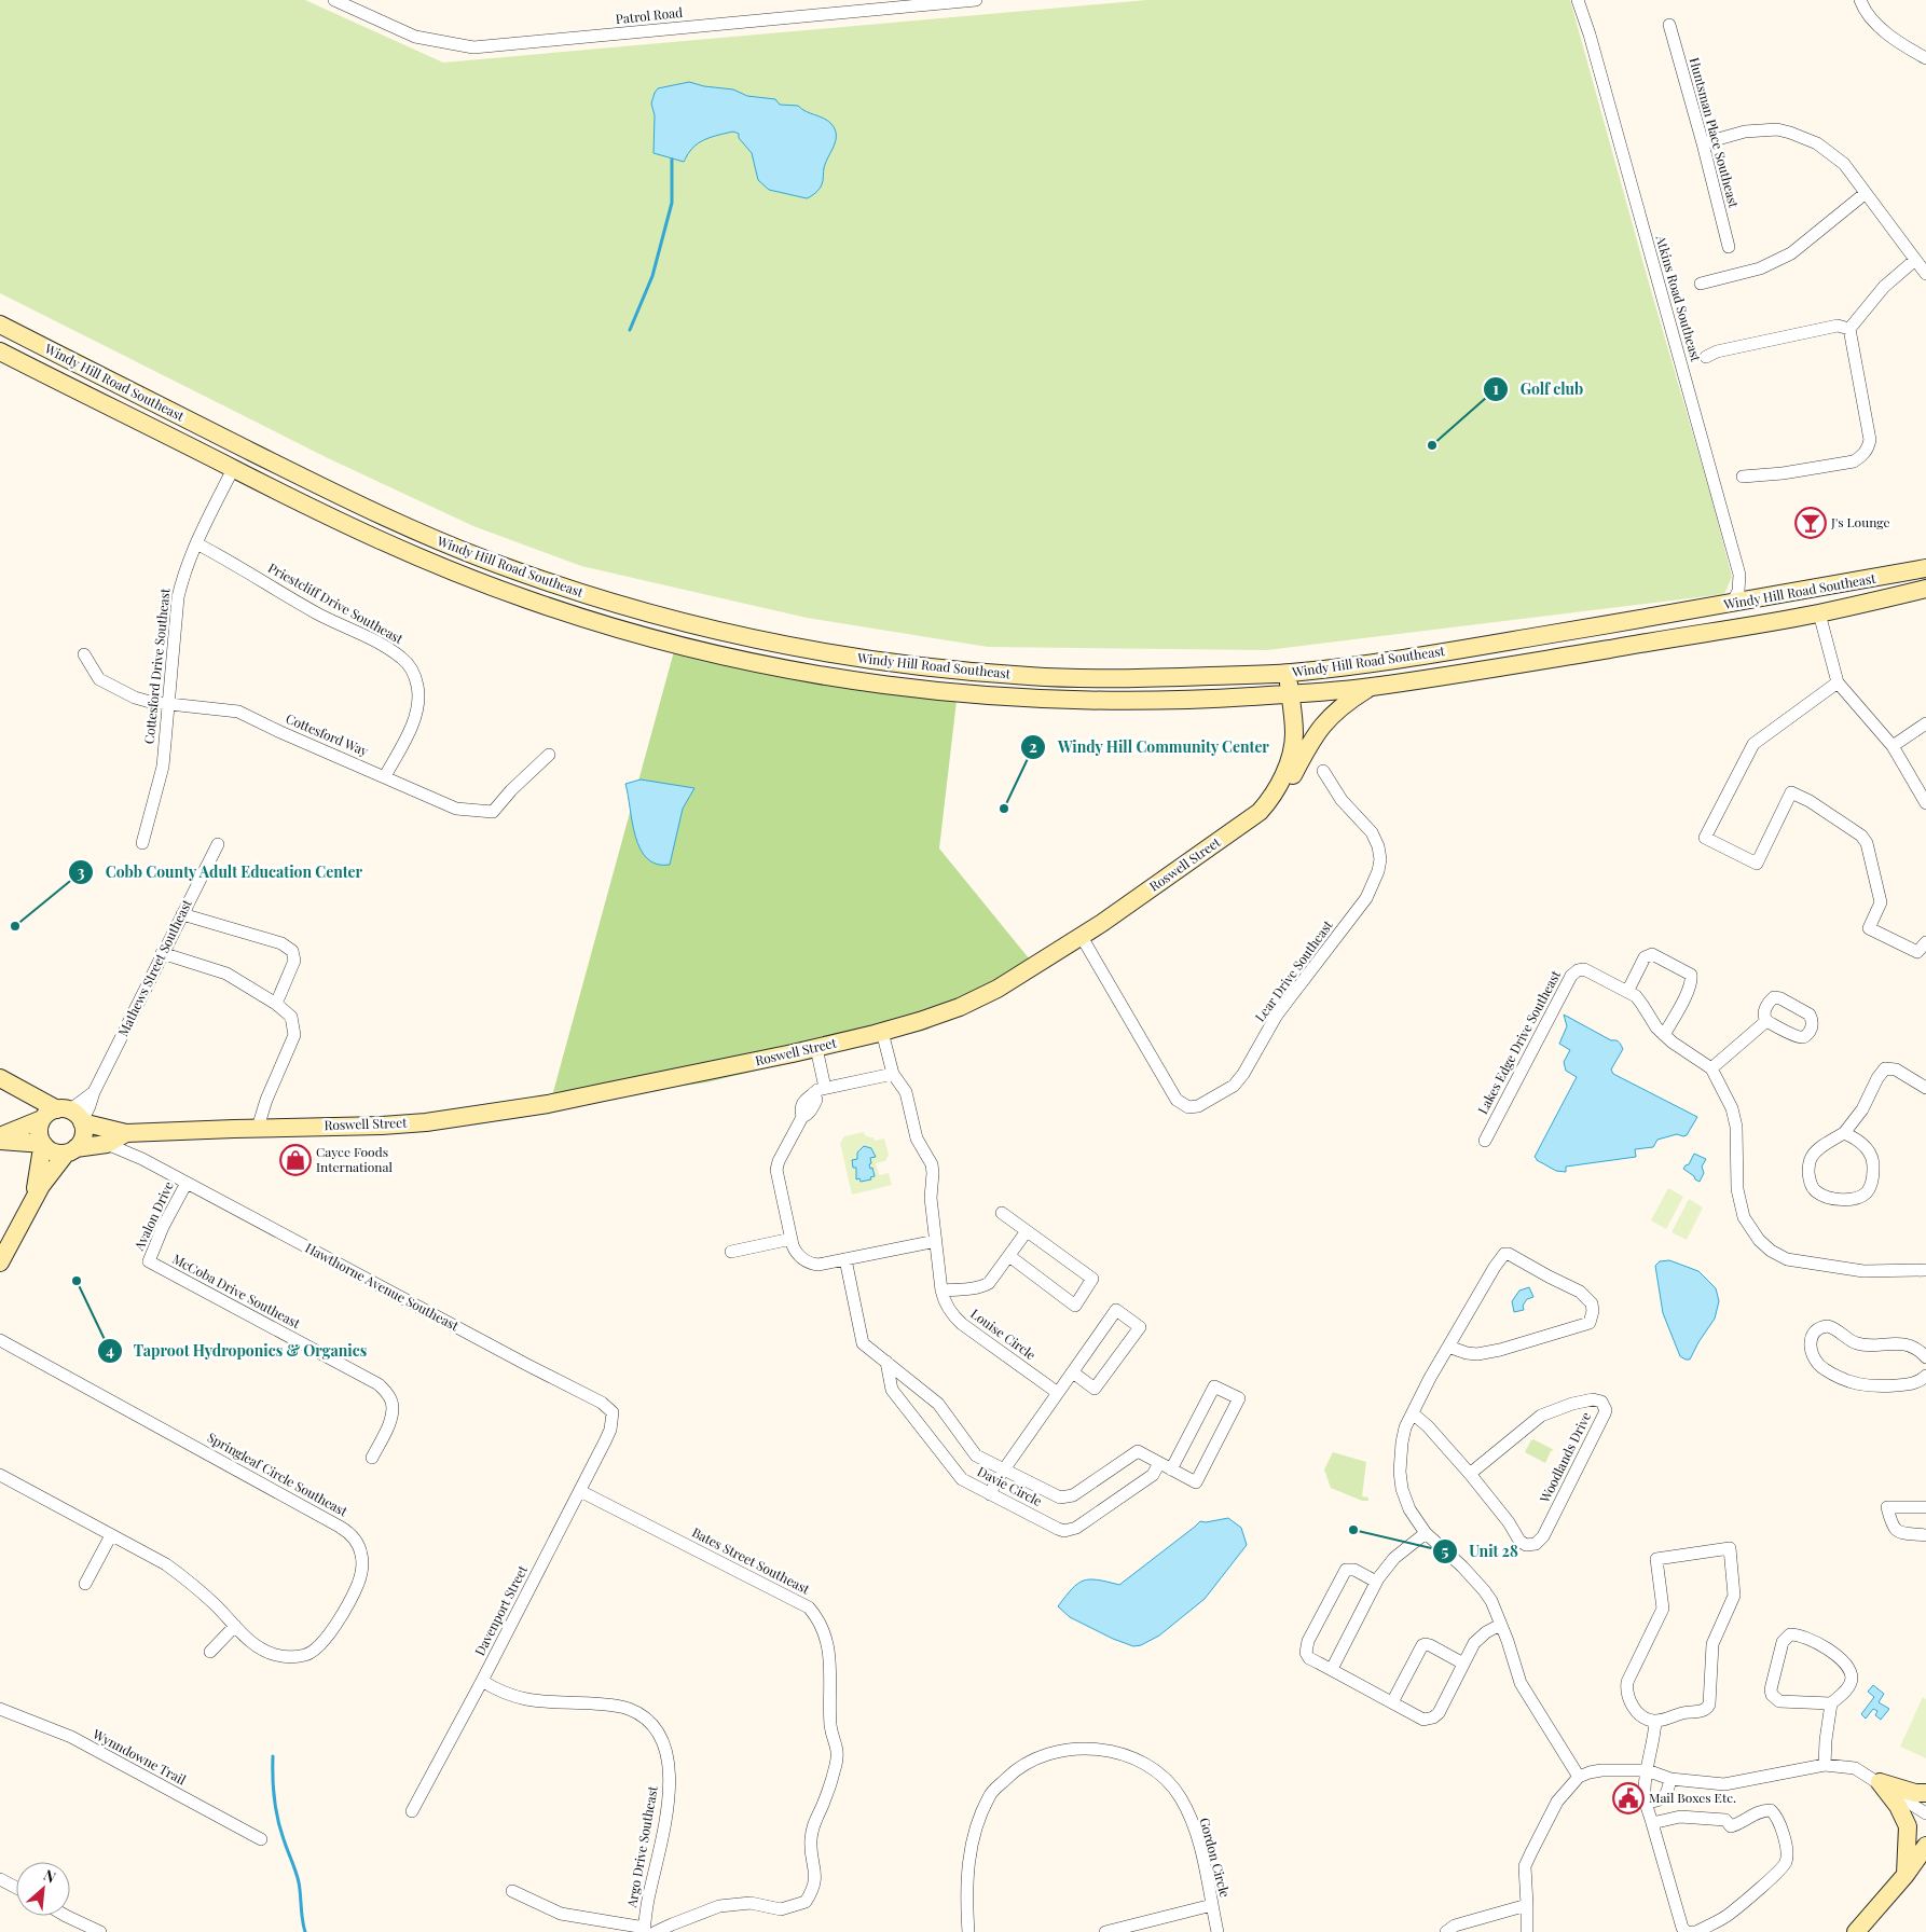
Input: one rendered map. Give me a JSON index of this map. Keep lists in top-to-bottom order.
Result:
{
  "streets": {
    "main road": ["Windy Hill Road Southeast", "Roswell Street"],
    "street": [
      "Patrol Road",
      "Huntsman Place Southeast",
      "Atkins Road Southeast",
      "Priestcliff Drive Southeast",
      "Cottesford Drive Southeast",
      "Cottesford Way",
      "Mathews Street Southeast",
      "Lear Drive Southeast",
      "Lakes Edge Drive Southeast",
      "Avalon Drive",
      "Hawthorne Avenue Southeast",
      "McCoba Drive Southeast",
      "Louise Circle",
      "Woodlands Drive",
      "Springleaf Circle Southeast",
      "Davie Circle",
      "Bates Street Southeast",
      "Davenport Street",
      "Wynndowne Trail",
      "Argo Drive Southeast",
      "Gordon Circle"
    ]
  },
  "crossings": [
    ["Atkins Road Southeast", "Windy Hill Road Southeast"],
    ["Windy Hill Road Southeast", "Cottesford Drive Southeast"],
    ["Windy Hill Road Southeast", "Roswell Street"],
    ["Priestcliff Drive Southeast", "Cottesford Drive Southeast"],
    ["Priestcliff Drive Southeast", "Cottesford Way"],
    ["Cottesford Drive Southeast", "Cottesford Way"],
    ["Roswell Street", "Mathews Street Southeast"],
    ["Roswell Street", "Lear Drive Southeast"],
    ["Roswell Street", "Hawthorne Avenue Southeast"],
    ["Roswell Street", "Louise Circle"],
    ["Avalon Drive", "Hawthorne Avenue Southeast"],
    ["Avalon Drive", "McCoba Drive Southeast"],
    ["Hawthorne Avenue Southeast", "Davenport Street"],
    ["Bates Street Southeast", "Davenport Street"],
    ["Bates Street Southeast", "Argo Drive Southeast"],
    ["Davenport Street", "Argo Drive Southeast"]
  ],
  "places": {
    "other": [
      "Golf club",
      "Windy Hill Community Center",
      "Cobb County Adult Education Center",
      "Taproot Hydroponics & Organics",
      "Unit 28"
    ],
    "bar": ["J's Lounge"],
    "shop": ["Cayce Foods International"],
    "public building": ["Mail Boxes Etc."]
  },
  "north": "top right"
}
